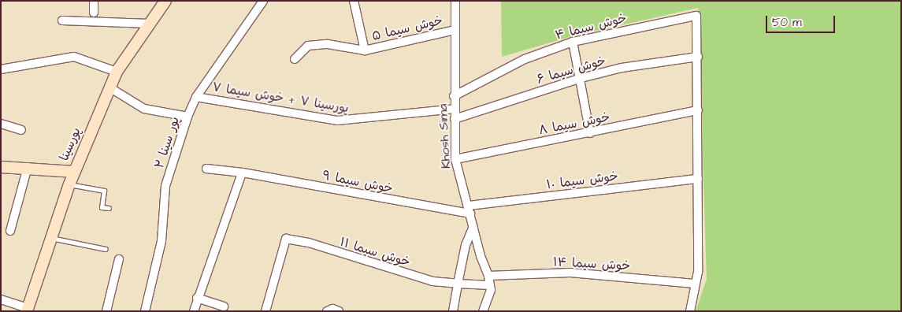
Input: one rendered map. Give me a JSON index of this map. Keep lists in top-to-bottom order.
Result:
{
  "streets": {
    "street": [
      "خوش سیما ۴",
      "خوش سیما ۵",
      "خوش سیما ۶",
      "پورسینا ۷ + خوش سیما ۷",
      "خوش سیما ۸",
      "Khosh Sima",
      "پور سینا ۲",
      "پورسینا",
      "خوش سیما ۱۰",
      "خوش سیما ۹",
      "خوش سیما ۱۱",
      "خوش سیما ۱۴"
    ]
  },
  "crossings": [
    ["خوش سیما ۴", "خوش سیما ۶"],
    ["خوش سیما ۴", "Khosh Sima"],
    ["خوش سیما ۵", "Khosh Sima"],
    ["خوش سیما ۶", "Khosh Sima"],
    ["پورسینا ۷ + خوش سیما ۷", "Khosh Sima"],
    ["پورسینا ۷ + خوش سیما ۷", "پور سینا ۲"],
    ["خوش سیما ۸", "Khosh Sima"],
    ["Khosh Sima", "خوش سیما ۱۰"],
    ["Khosh Sima", "خوش سیما ۹"],
    ["Khosh Sima", "خوش سیما ۱۱"],
    ["Khosh Sima", "خوش سیما ۱۴"],
    ["خوش سیما ۱۰", "خوش سیما ۹"]
  ],
  "scale_bar": "50 m"
}
